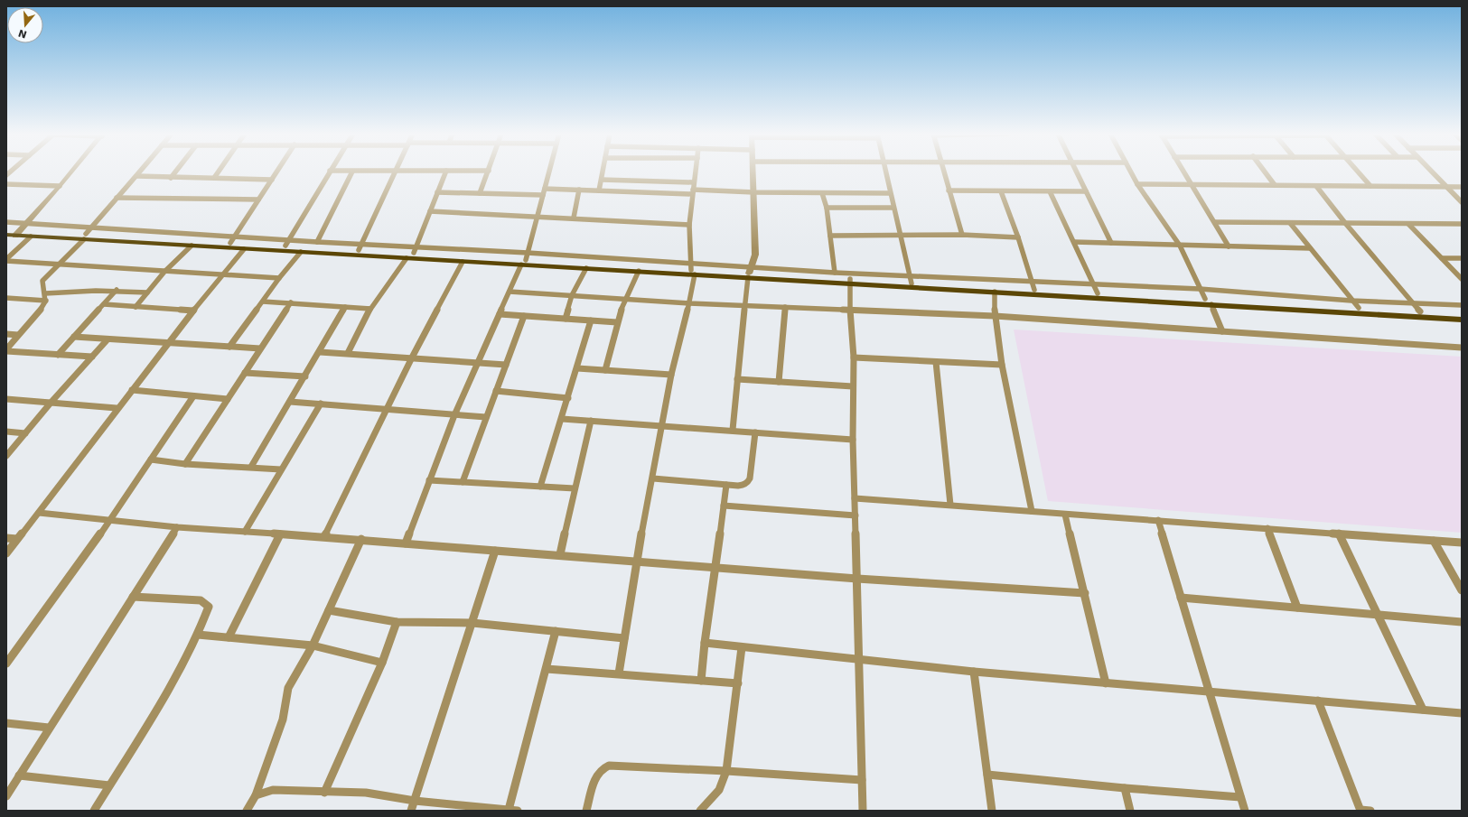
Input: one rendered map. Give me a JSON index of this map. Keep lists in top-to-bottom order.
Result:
{
  "north": "bottom"
}
